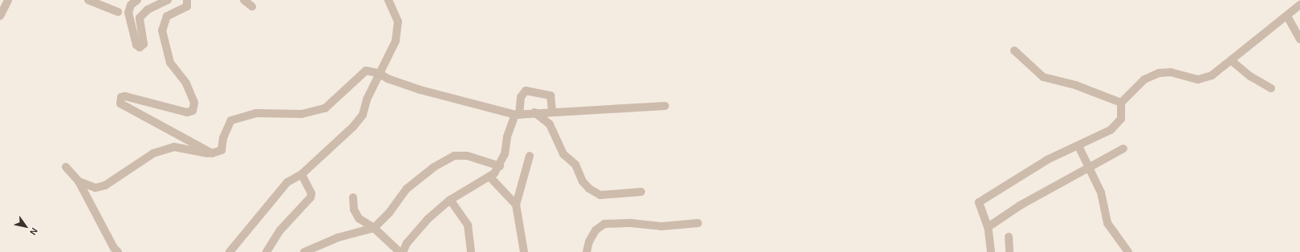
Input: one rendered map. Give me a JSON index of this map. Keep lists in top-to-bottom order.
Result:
{
  "north": "bottom right"
}
